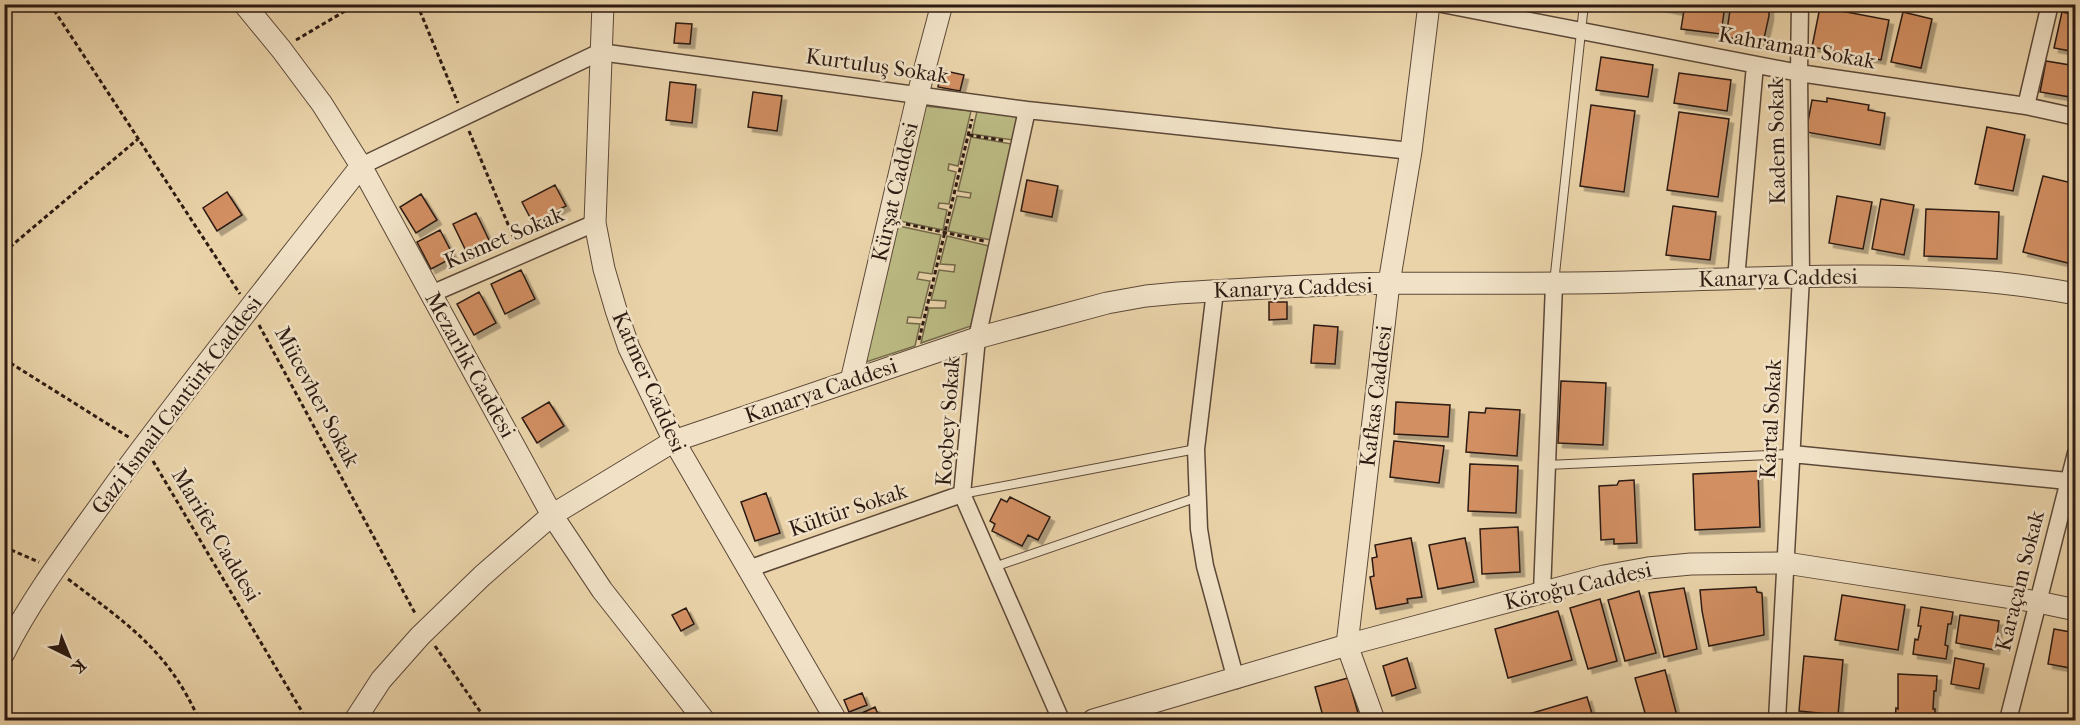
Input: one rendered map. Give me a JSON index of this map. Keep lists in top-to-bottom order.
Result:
{
  "streets": {
    "street": [
      "Kahraman Sokak",
      "Kurtuluş Sokak",
      "Kadem Sokak",
      "Kürşat Caddesi",
      "Kısmet Sokak",
      "Kanarya Caddesi",
      "Mezarlık Caddesi",
      "Katmer Caddesi",
      "Kafkas Caddesi",
      "Gazi İsmail Cantürk Caddesi",
      "Kartal Sokak",
      "Koçbey Sokak",
      "Kültür Sokak",
      "Karaçam Sokak",
      "Köroğu Caddesi"
    ],
    "path": ["Mücevher Sokak", "Marifet Caddesi"]
  },
  "crossings": [
    ["Kahraman Sokak", "Kadem Sokak"],
    ["Kurtuluş Sokak", "Kürşat Caddesi"],
    ["Kurtuluş Sokak", "Katmer Caddesi"],
    ["Kurtuluş Sokak", "Kafkas Caddesi"],
    ["Kurtuluş Sokak", "Koçbey Sokak"],
    ["Kadem Sokak", "Kanarya Caddesi"],
    ["Kadem Sokak", "Kartal Sokak"],
    ["Kürşat Caddesi", "Kanarya Caddesi"],
    ["Kısmet Sokak", "Mezarlık Caddesi"],
    ["Kısmet Sokak", "Katmer Caddesi"],
    ["Kanarya Caddesi", "Mezarlık Caddesi"],
    ["Kanarya Caddesi", "Katmer Caddesi"],
    ["Kanarya Caddesi", "Kafkas Caddesi"],
    ["Kanarya Caddesi", "Mücevher Sokak"],
    ["Kanarya Caddesi", "Kartal Sokak"],
    ["Kanarya Caddesi", "Koçbey Sokak"],
    ["Mezarlık Caddesi", "Gazi İsmail Cantürk Caddesi"],
    ["Katmer Caddesi", "Kültür Sokak"],
    ["Kafkas Caddesi", "Köroğu Caddesi"],
    ["Mücevher Sokak", "Gazi İsmail Cantürk Caddesi"],
    ["Gazi İsmail Cantürk Caddesi", "Marifet Caddesi"],
    ["Kartal Sokak", "Köroğu Caddesi"],
    ["Koçbey Sokak", "Kültür Sokak"],
    ["Karaçam Sokak", "Köroğu Caddesi"]
  ],
  "north": "bottom right"
}
